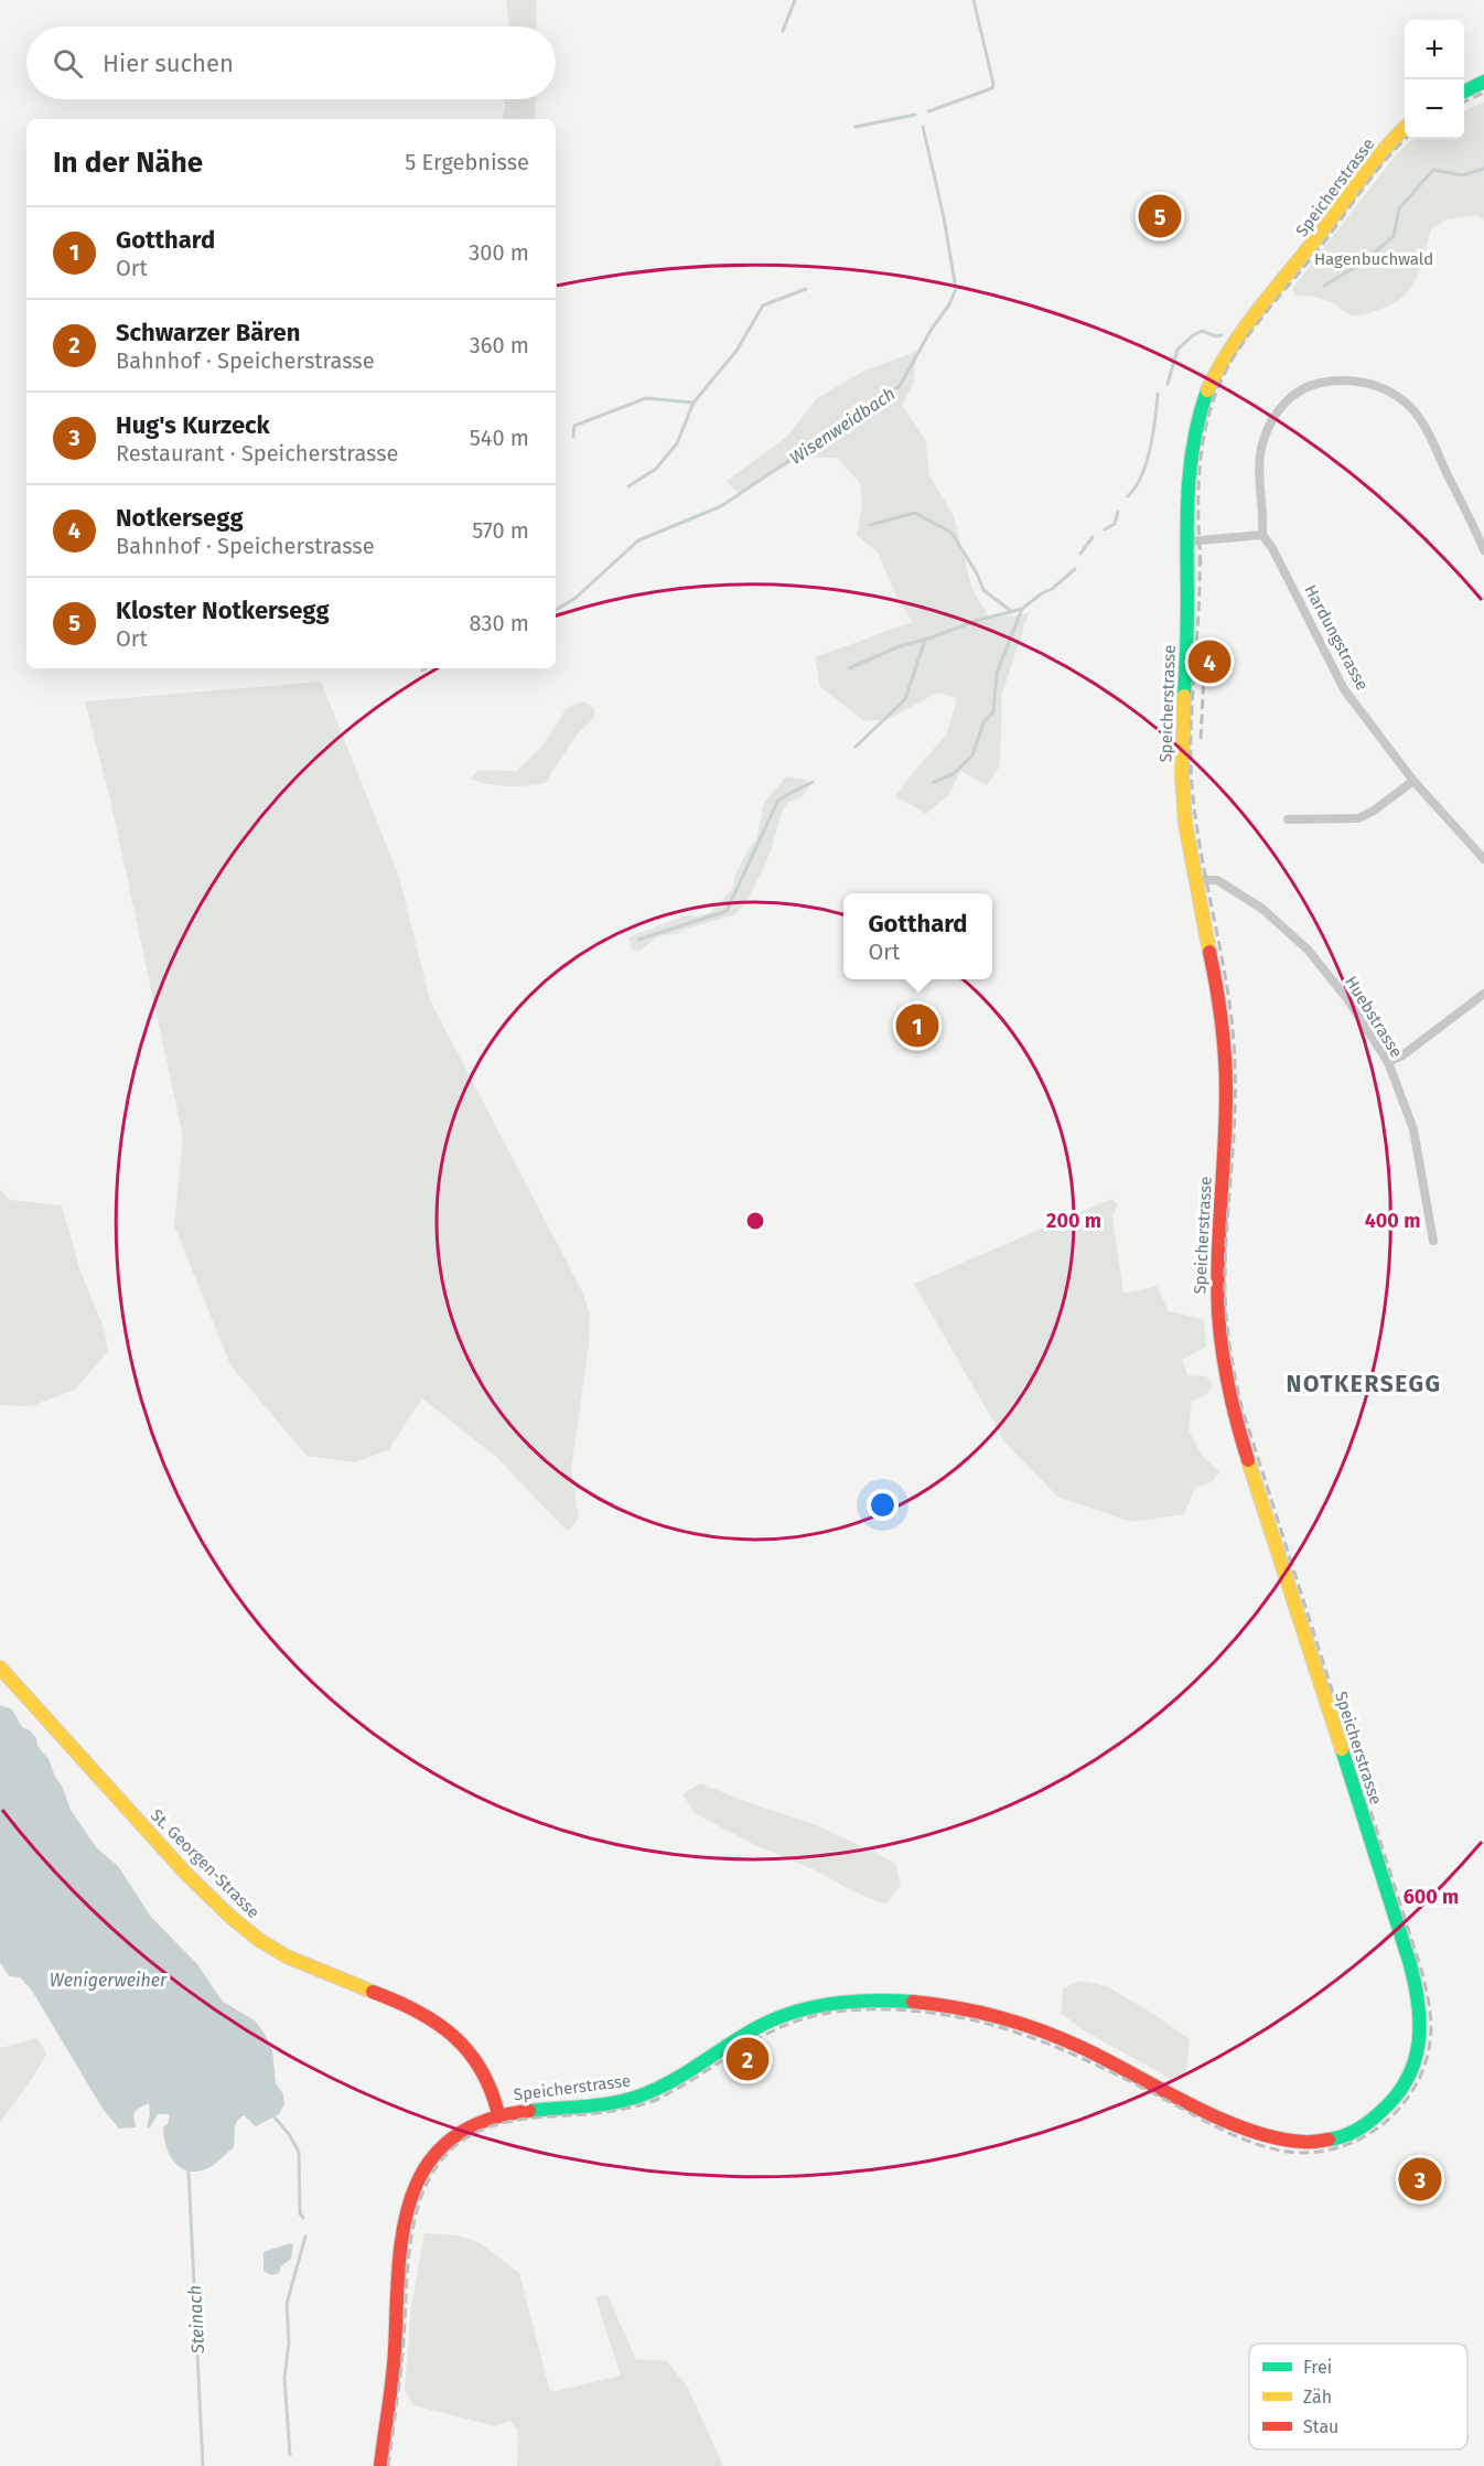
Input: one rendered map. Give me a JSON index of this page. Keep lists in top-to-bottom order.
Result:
{
  "streets": {
    "main road": ["Speicherstrasse", "St. Georgen-Strasse"],
    "street": ["Hardungstrasse", "Huebstrasse"]
  },
  "crossings": [
    ["Speicherstrasse", "Huebstrasse"],
    ["Speicherstrasse", "St. Georgen-Strasse"]
  ],
  "districts": ["NOTKERSEGG"],
  "water": ["Wisenweidbach", "Wenigerweiher", "Steinach"],
  "parks": ["Hagenbuchwald"],
  "legend": ["Frei", "Zäh", "Stau"],
  "page": {
    "map_buttons": ["+", "−"],
    "search": "Hier suchen",
    "heading": ["In der Nähe", "5 Ergebnisse"],
    "pins": [
      "5",
      "4",
      "1",
      "2",
      "3"
    ],
    "list": [
      {
        "mark": "1",
        "name": "Gotthard",
        "note": "Ort",
        "value": "300 m"
      },
      {
        "mark": "2",
        "name": "Schwarzer Bären",
        "note": "Bahnhof · Speicherstrasse",
        "value": "360 m"
      },
      {
        "mark": "3",
        "name": "Hug's Kurzeck",
        "note": "Restaurant · Speicherstrasse",
        "value": "540 m"
      },
      {
        "mark": "4",
        "name": "Notkersegg",
        "note": "Bahnhof · Speicherstrasse",
        "value": "570 m"
      },
      {
        "mark": "5",
        "name": "Kloster Notkersegg",
        "note": "Ort",
        "value": "830 m"
      }
    ],
    "popup": ["Gotthard", "Ort"]
  },
  "rings": ["200 m", "400 m", "600 m"]
}
